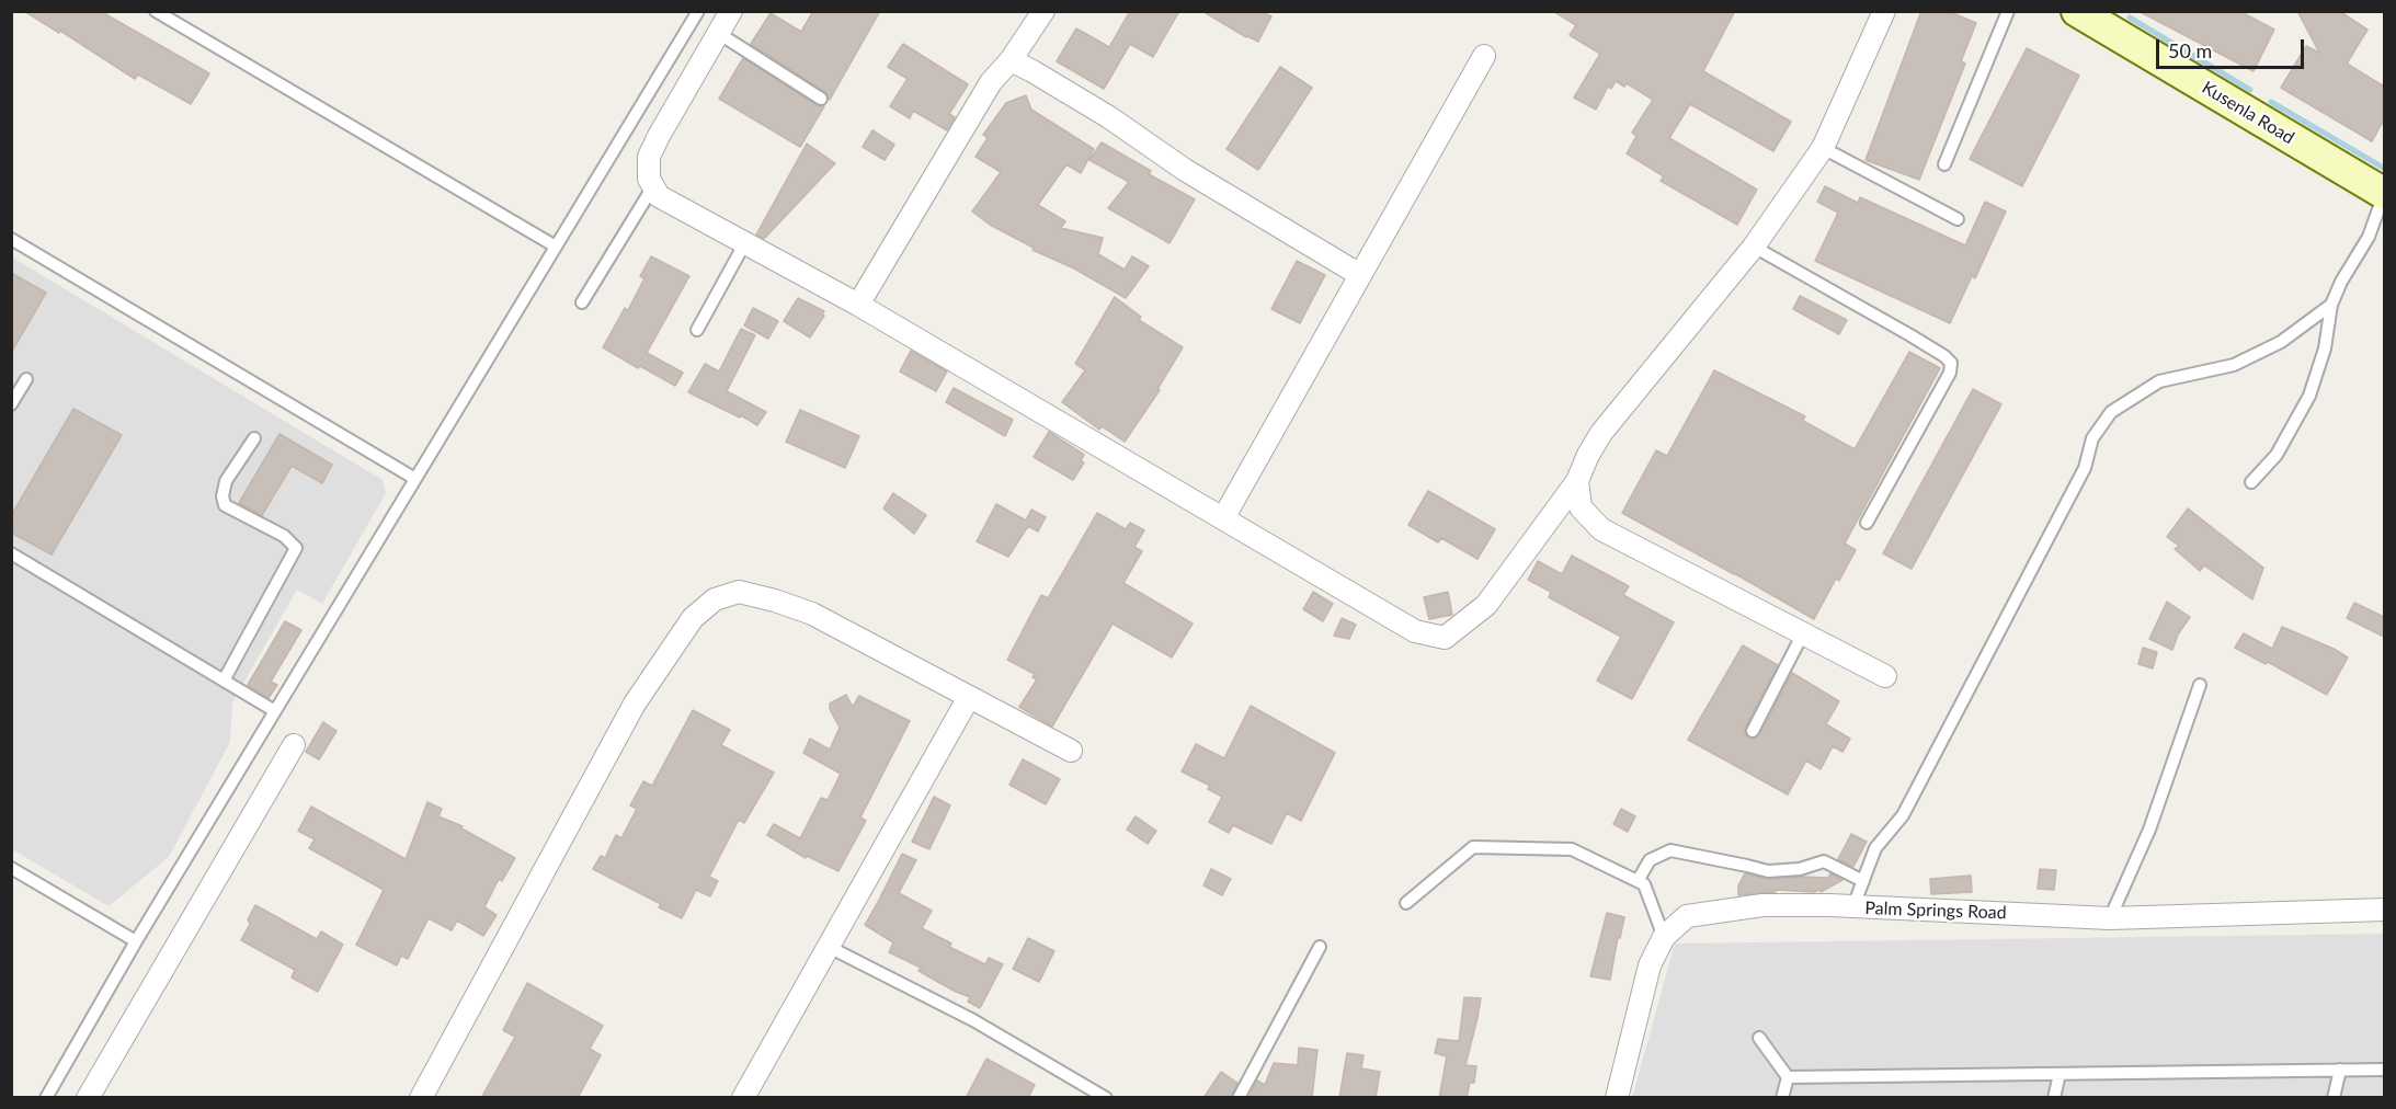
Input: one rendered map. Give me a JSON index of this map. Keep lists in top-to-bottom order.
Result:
{
  "streets": {
    "main road": ["Kusenla Road"],
    "street": ["Palm Springs Road"]
  },
  "scale_bar": "50 m"
}
